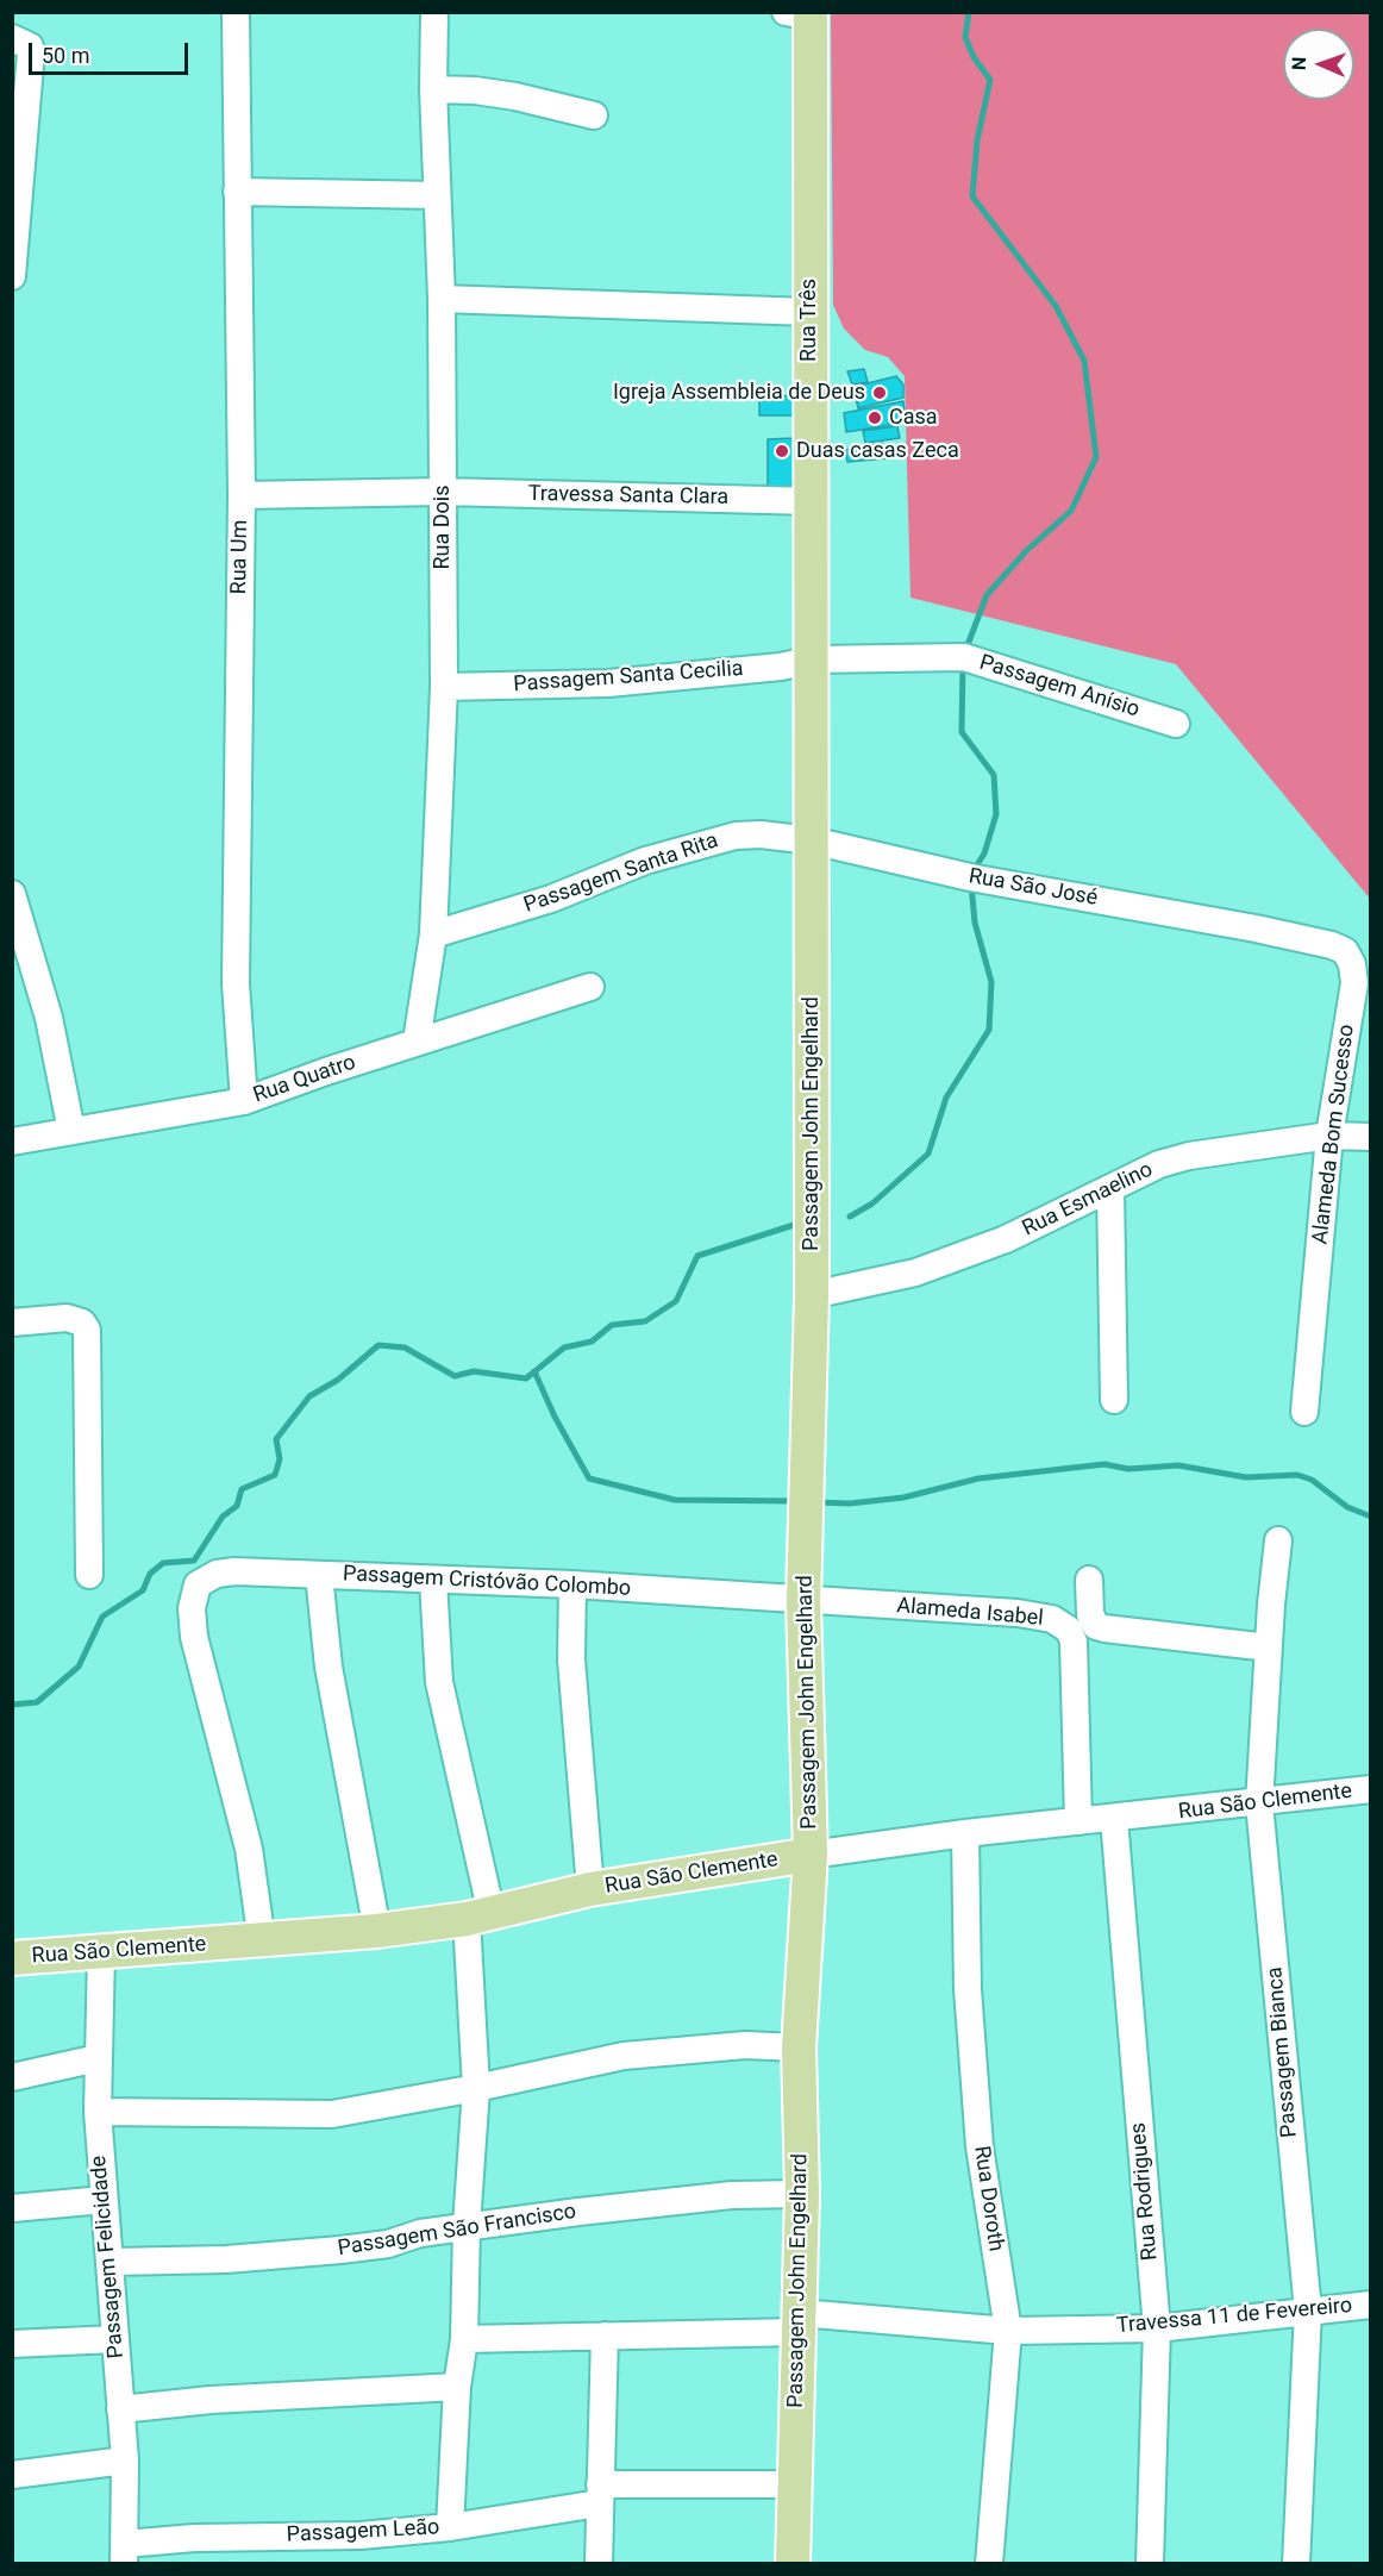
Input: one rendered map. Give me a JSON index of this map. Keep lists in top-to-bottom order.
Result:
{
  "streets": {
    "main road": ["Rua Três", "Passagem John Engelhard", "Rua São Clemente"],
    "street": [
      "Travessa Santa Clara",
      "Rua Dois",
      "Rua Um",
      "Passagem Santa Cecilia",
      "Passagem Anísio",
      "Passagem Santa Rita",
      "Rua São José",
      "Rua Quatro",
      "Alameda Bom Sucesso",
      "Rua Esmaelino",
      "Passagem Cristóvão Colombo",
      "Alameda Isabel",
      "Passagem Bianca",
      "Rua Rodrigues",
      "Rua Doroth",
      "Passagem São Francisco",
      "Passagem Felicidade",
      "Travessa 11 de Fevereiro",
      "Passagem Leão"
    ]
  },
  "crossings": [
    ["Rua Três", "Travessa Santa Clara"],
    ["Rua Três", "Passagem Santa Cecilia"],
    ["Rua Três", "Passagem Anísio"],
    ["Rua Três", "Passagem Santa Rita"],
    ["Rua Três", "Rua São José"],
    ["Rua Três", "Passagem John Engelhard"],
    ["Travessa Santa Clara", "Rua Dois"],
    ["Travessa Santa Clara", "Rua Um"],
    ["Rua Dois", "Passagem Santa Cecilia"],
    ["Rua Dois", "Passagem Santa Rita"],
    ["Rua Dois", "Rua Quatro"],
    ["Rua Um", "Rua Quatro"],
    ["Passagem Santa Cecilia", "Passagem Anísio"],
    ["Passagem Santa Rita", "Rua São José"],
    ["Passagem Santa Rita", "Passagem John Engelhard"],
    ["Rua São José", "Passagem John Engelhard"],
    ["Rua São José", "Alameda Bom Sucesso"],
    ["Passagem John Engelhard", "Rua Esmaelino"],
    ["Passagem John Engelhard", "Passagem Cristóvão Colombo"],
    ["Passagem John Engelhard", "Alameda Isabel"],
    ["Passagem John Engelhard", "Rua São Clemente"],
    ["Passagem John Engelhard", "Passagem São Francisco"],
    ["Passagem John Engelhard", "Travessa 11 de Fevereiro"],
    ["Passagem John Engelhard", "Passagem Leão"],
    ["Alameda Bom Sucesso", "Rua Esmaelino"],
    ["Passagem Cristóvão Colombo", "Alameda Isabel"],
    ["Passagem Cristóvão Colombo", "Rua São Clemente"],
    ["Alameda Isabel", "Rua São Clemente"],
    ["Rua São Clemente", "Passagem Bianca"],
    ["Rua São Clemente", "Rua Rodrigues"],
    ["Rua São Clemente", "Rua Doroth"],
    ["Rua São Clemente", "Passagem Felicidade"],
    ["Passagem Bianca", "Travessa 11 de Fevereiro"],
    ["Rua Rodrigues", "Travessa 11 de Fevereiro"],
    ["Rua Doroth", "Travessa 11 de Fevereiro"],
    ["Passagem São Francisco", "Passagem Felicidade"],
    ["Passagem Felicidade", "Passagem Leão"]
  ],
  "places": ["Igreja Assembleia de Deus", "Casa", "Duas casas Zeca"],
  "scale_bar": "50 m",
  "north": "left"
}
